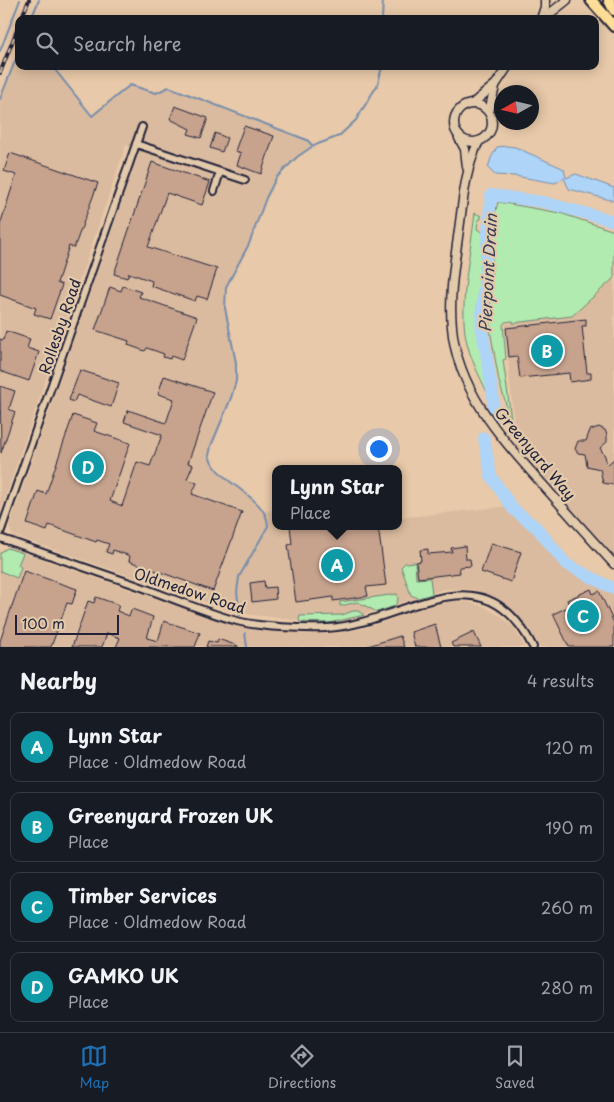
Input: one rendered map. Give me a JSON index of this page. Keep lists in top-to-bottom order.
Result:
{
  "streets": {
    "street": ["Rollesby Road", "Greenyard Way", "Oldmedow Road"]
  },
  "water": ["Pierpoint Drain"],
  "scale_bar": "100 m",
  "north": "left",
  "page": {
    "search": "Search here",
    "pins": [
      "B",
      "D",
      "A",
      "C"
    ],
    "popup": ["Lynn Star", "Place"],
    "scale": "100 m",
    "heading": ["Nearby", "4 results"],
    "list": [
      {
        "mark": "A",
        "name": "Lynn Star",
        "note": "Place · Oldmedow Road",
        "value": "120 m"
      },
      {
        "mark": "B",
        "name": "Greenyard Frozen UK",
        "note": "Place",
        "value": "190 m"
      },
      {
        "mark": "C",
        "name": "Timber Services",
        "note": "Place · Oldmedow Road",
        "value": "260 m"
      },
      {
        "mark": "D",
        "name": "GAMKO UK",
        "note": "Place",
        "value": "280 m"
      }
    ],
    "nav": ["Map", "Directions", "Saved"]
  }
}
